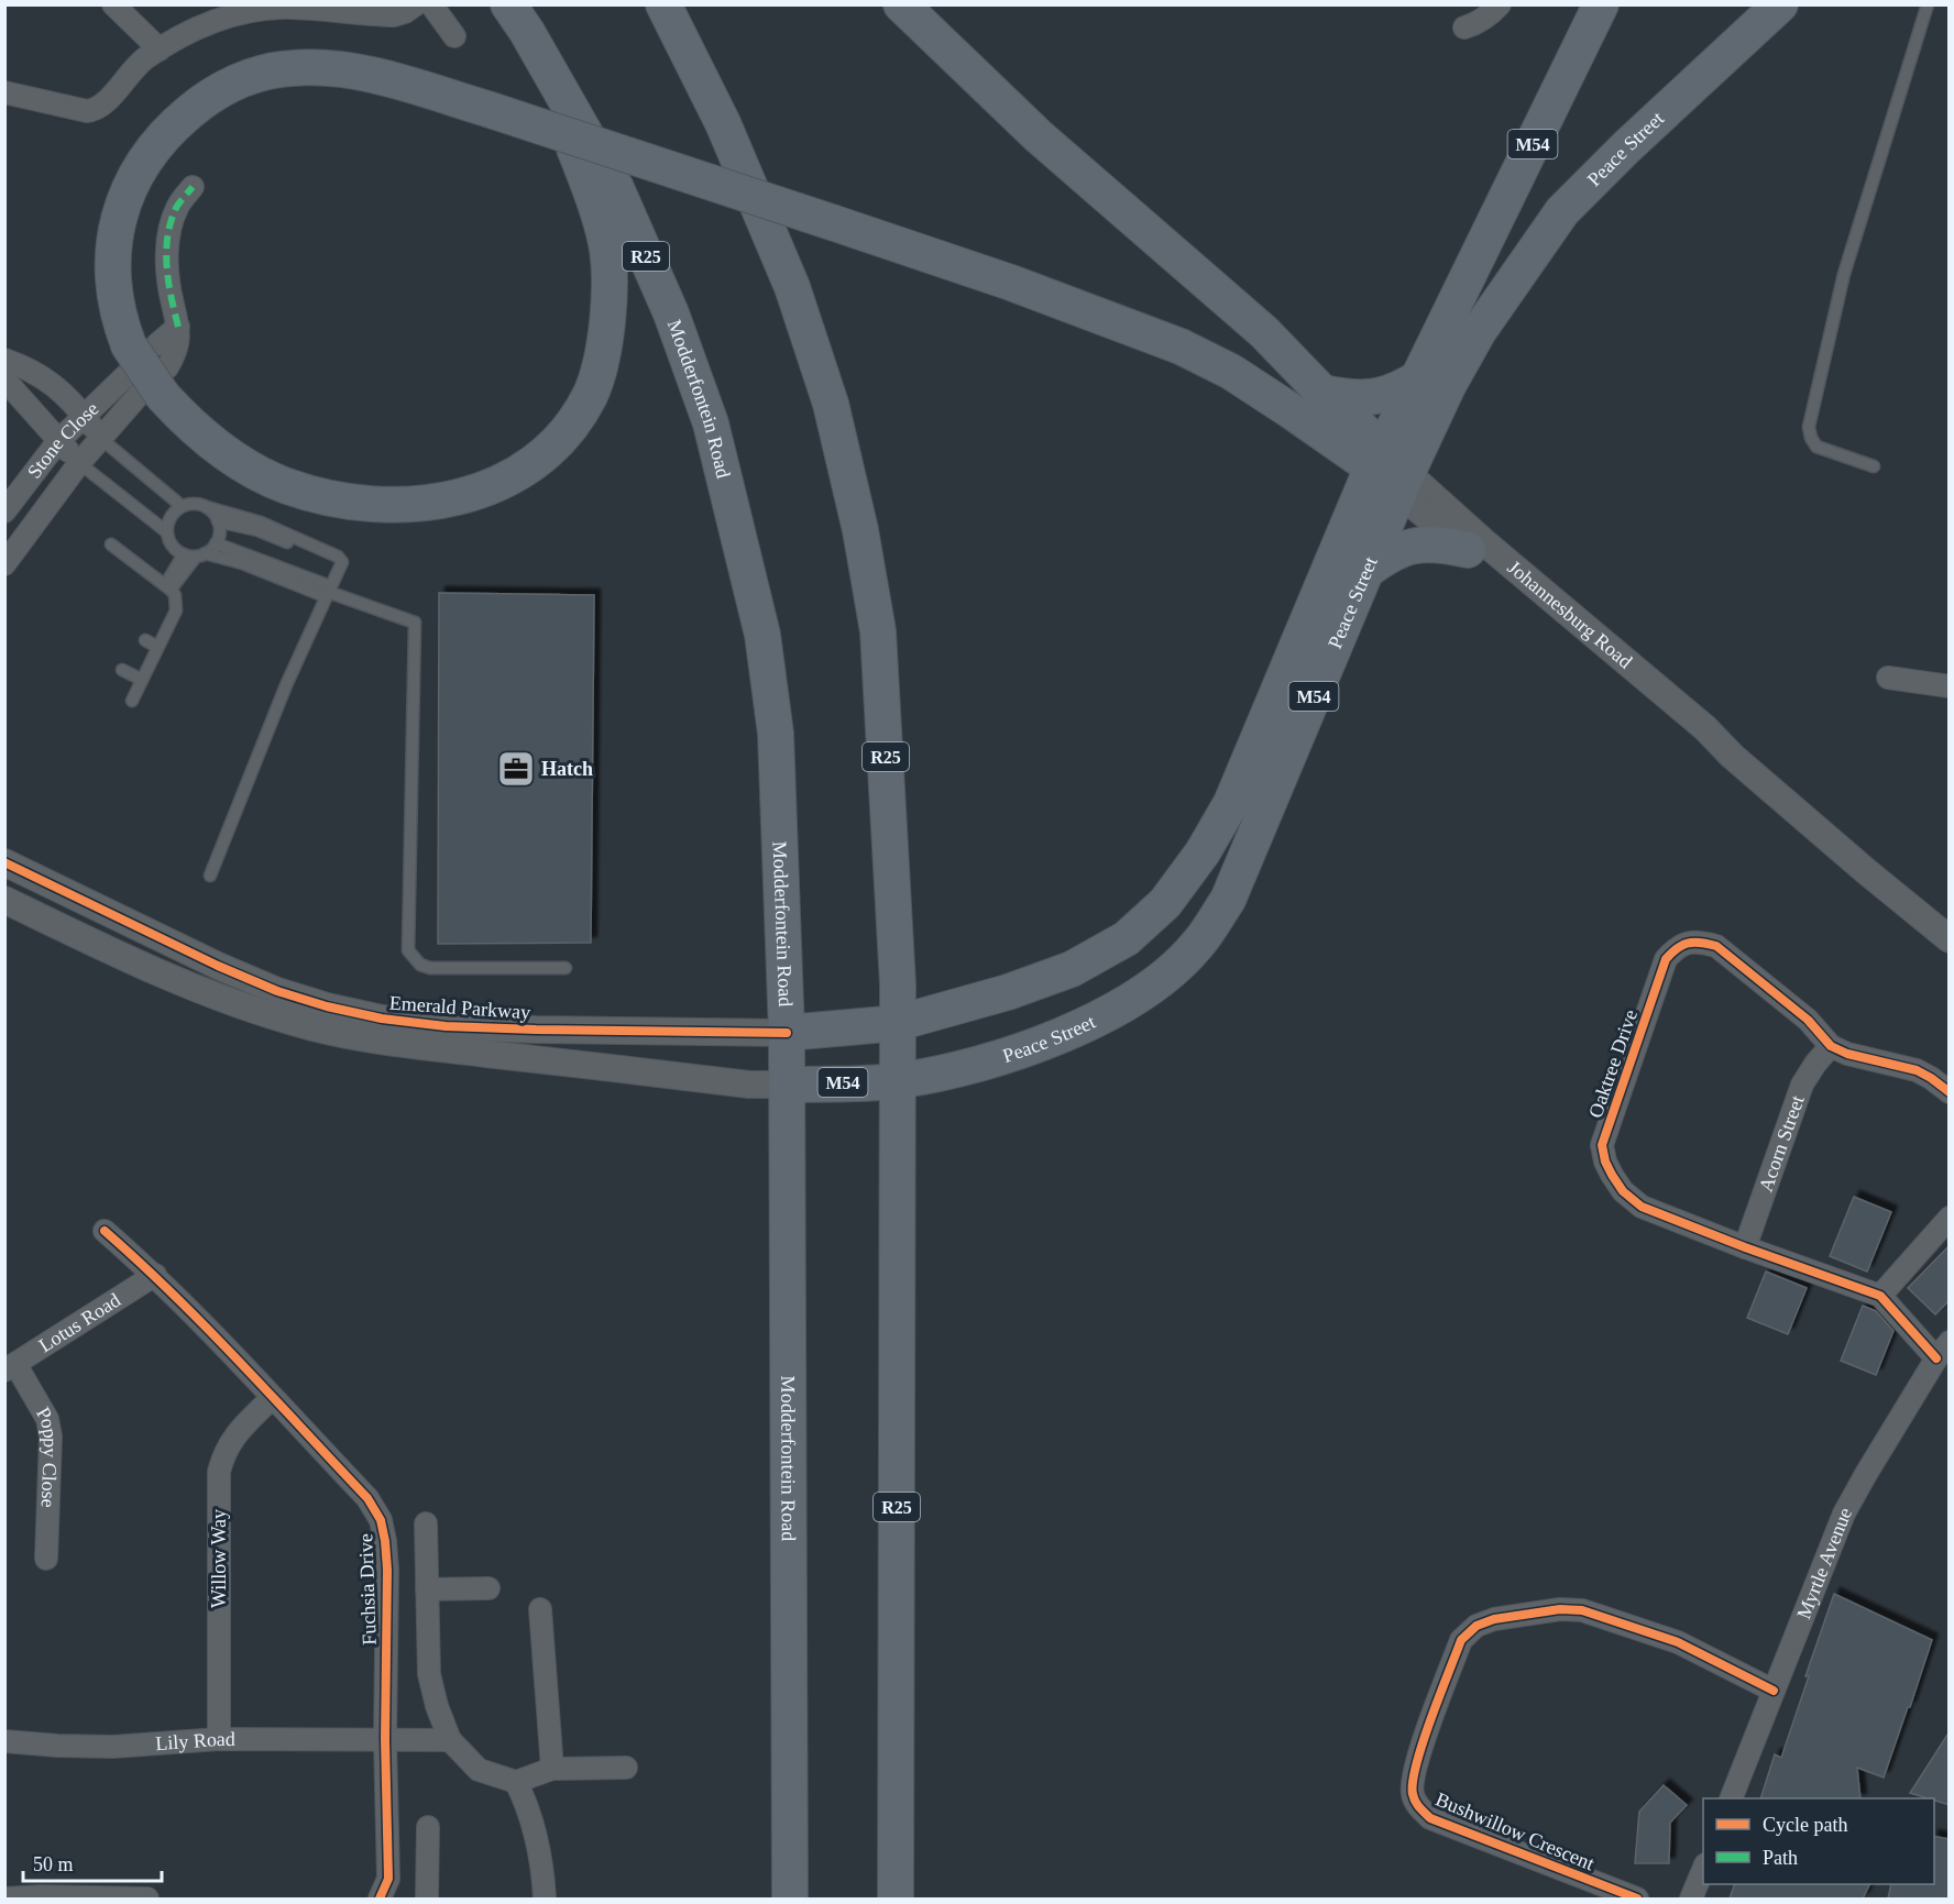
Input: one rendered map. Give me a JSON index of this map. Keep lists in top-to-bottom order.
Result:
{
  "streets": {
    "main road": [
      "M54",
      "Peace Street",
      "R25",
      "Modderfontein Road"
    ],
    "street": [
      "Stone Close",
      "Johannesburg Road",
      "Emerald Parkway",
      "Oaktree Drive",
      "Acorn Street",
      "Lotus Road",
      "Poppy Close",
      "Willow Way",
      "Myrtle Avenue",
      "Fuchsia Drive",
      "Lily Road",
      "Bushwillow Crescent"
    ]
  },
  "crossings": [
    ["M54", "Peace Street"],
    ["M54", "R25"],
    ["M54", "Modderfontein Road"],
    ["M54", "Emerald Parkway"],
    ["Peace Street", "R25"],
    ["Peace Street", "Modderfontein Road"],
    ["Peace Street", "Johannesburg Road"],
    ["Peace Street", "Emerald Parkway"],
    ["Modderfontein Road", "Emerald Parkway"],
    ["Oaktree Drive", "Acorn Street"],
    ["Oaktree Drive", "Myrtle Avenue"],
    ["Lotus Road", "Poppy Close"],
    ["Lotus Road", "Fuchsia Drive"],
    ["Willow Way", "Fuchsia Drive"],
    ["Willow Way", "Lily Road"],
    ["Myrtle Avenue", "Bushwillow Crescent"],
    ["Fuchsia Drive", "Lily Road"]
  ],
  "places": {
    "office": ["Hatch"]
  },
  "legend": ["Cycle path", "Path"],
  "scale_bar": "50 m"
}
